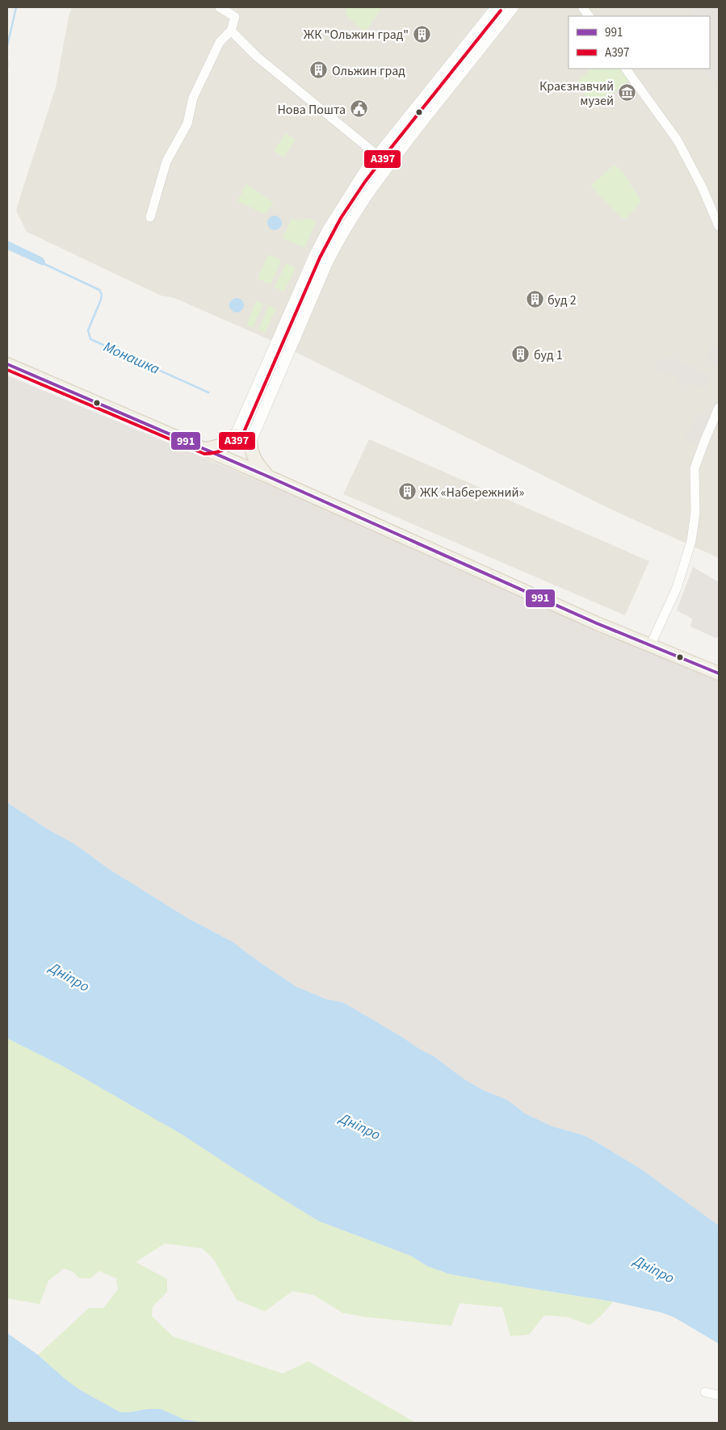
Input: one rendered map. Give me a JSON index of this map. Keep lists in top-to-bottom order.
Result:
{
  "water": ["Монашка", "Дніпро"],
  "places": {
    "building": [
      "ЖК \"Ольжин град\"",
      "Ольжин град",
      "буд 2",
      "буд 1",
      "ЖК «Набережний»"
    ],
    "museum": ["Краєзнавчий музей"],
    "public building": ["Нова Пошта"]
  },
  "lines": ["transit line А397", "transit line 991"],
  "legend": ["991", "А397"]
}
